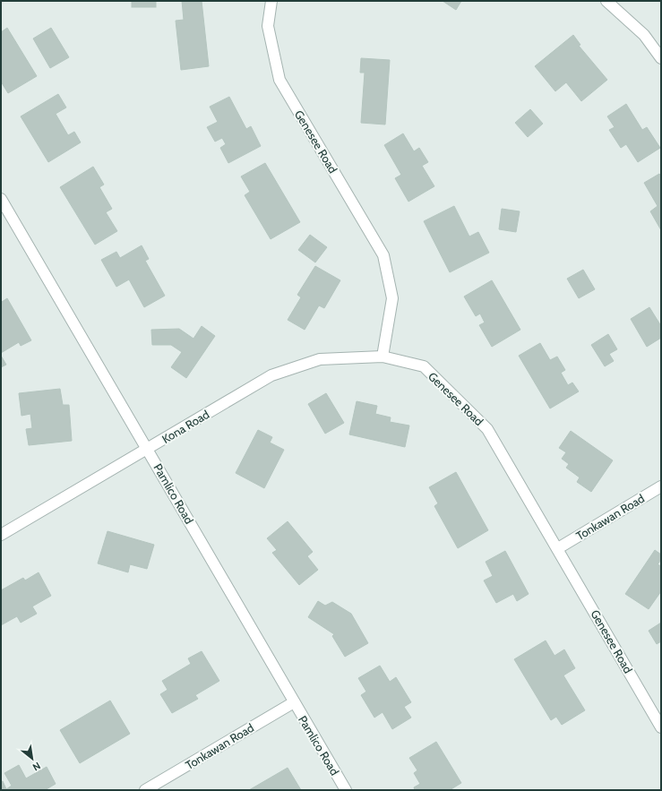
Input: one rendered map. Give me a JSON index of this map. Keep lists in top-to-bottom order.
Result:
{
  "streets": {
    "street": [
      "Genesee Road",
      "Kona Road",
      "Pamlico Road",
      "Tonkawan Road"
    ]
  },
  "crossings": [
    ["Genesee Road", "Kona Road"],
    ["Genesee Road", "Tonkawan Road"],
    ["Kona Road", "Pamlico Road"],
    ["Pamlico Road", "Tonkawan Road"]
  ],
  "north": "bottom right"
}
